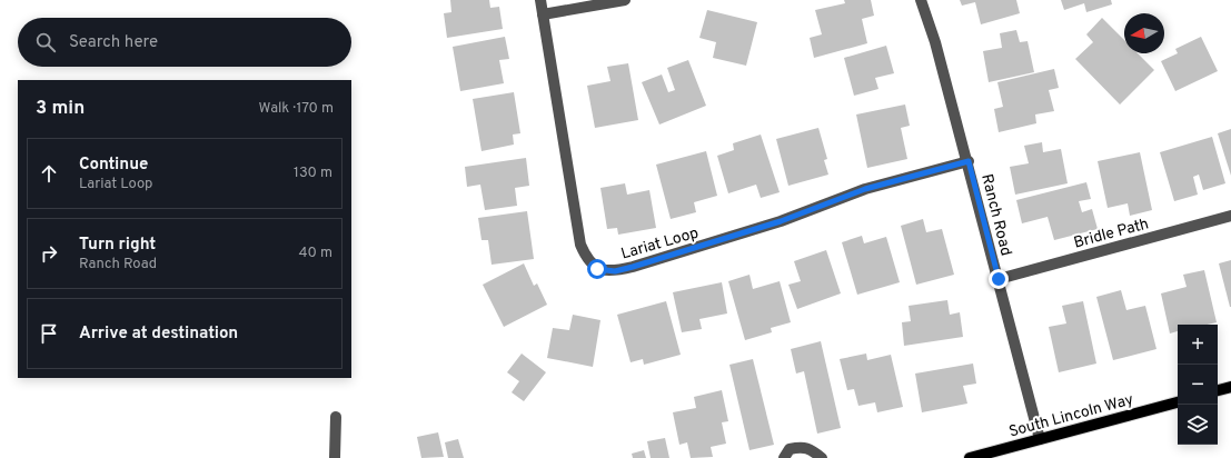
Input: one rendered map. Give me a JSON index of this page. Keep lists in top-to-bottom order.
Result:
{
  "streets": {
    "main road": ["South Lincoln Way"],
    "street": ["Ranch Road", "Bridle Path", "Lariat Loop"]
  },
  "crossings": [
    ["Ranch Road", "Bridle Path"],
    ["Ranch Road", "Lariat Loop"],
    ["Ranch Road", "South Lincoln Way"]
  ],
  "north": "left",
  "page": {
    "search": "Search here",
    "heading": ["3 min", "Walk · 170 m"],
    "list": [
      ["Continue", "Lariat Loop", "130 m"],
      ["Turn right", "Ranch Road", "40 m"],
      "Arrive at destination"
    ],
    "map_buttons": ["+", "−"]
  }
}
